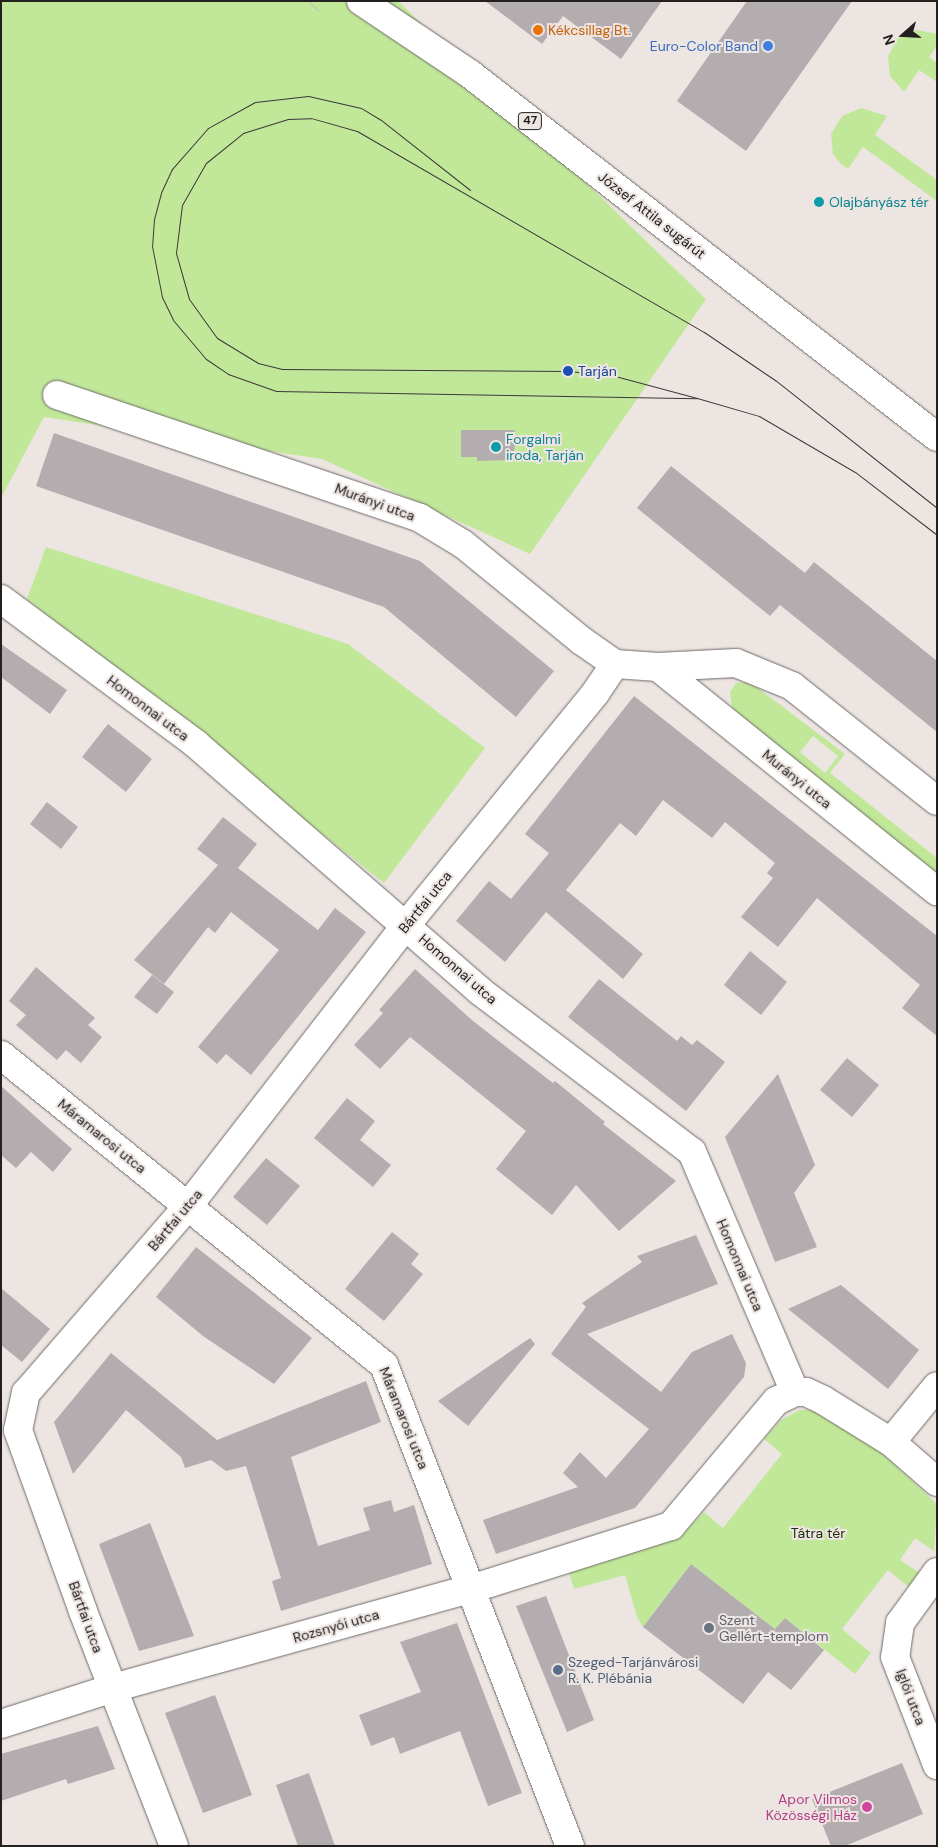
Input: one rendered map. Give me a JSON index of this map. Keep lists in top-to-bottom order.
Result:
{
  "streets": {
    "street": [
      "47",
      "József Attila sugárút",
      "Murányi utca",
      "Homonnai utca",
      "Bártfai utca",
      "Máramarosi utca",
      "Rozsnyói utca",
      "Iglói utca"
    ]
  },
  "crossings": [
    ["Murányi utca", "Bártfai utca"],
    ["Homonnai utca", "Bártfai utca"],
    ["Homonnai utca", "Rozsnyói utca"],
    ["Bártfai utca", "Máramarosi utca"],
    ["Bártfai utca", "Rozsnyói utca"],
    ["Máramarosi utca", "Rozsnyói utca"]
  ],
  "parks": ["Tátra tér"],
  "places": [
    "Kékcsillag Bt.",
    "Euro-Color Band",
    "Olajbányász tér",
    "Tarján",
    "Forgalmi iroda, Tarján",
    "Szent Gellért-templom",
    "Szeged-Tarjánvárosi R. K. Plébánia",
    "Apor Vilmos Közösségi Ház"
  ],
  "north": "left"
}
